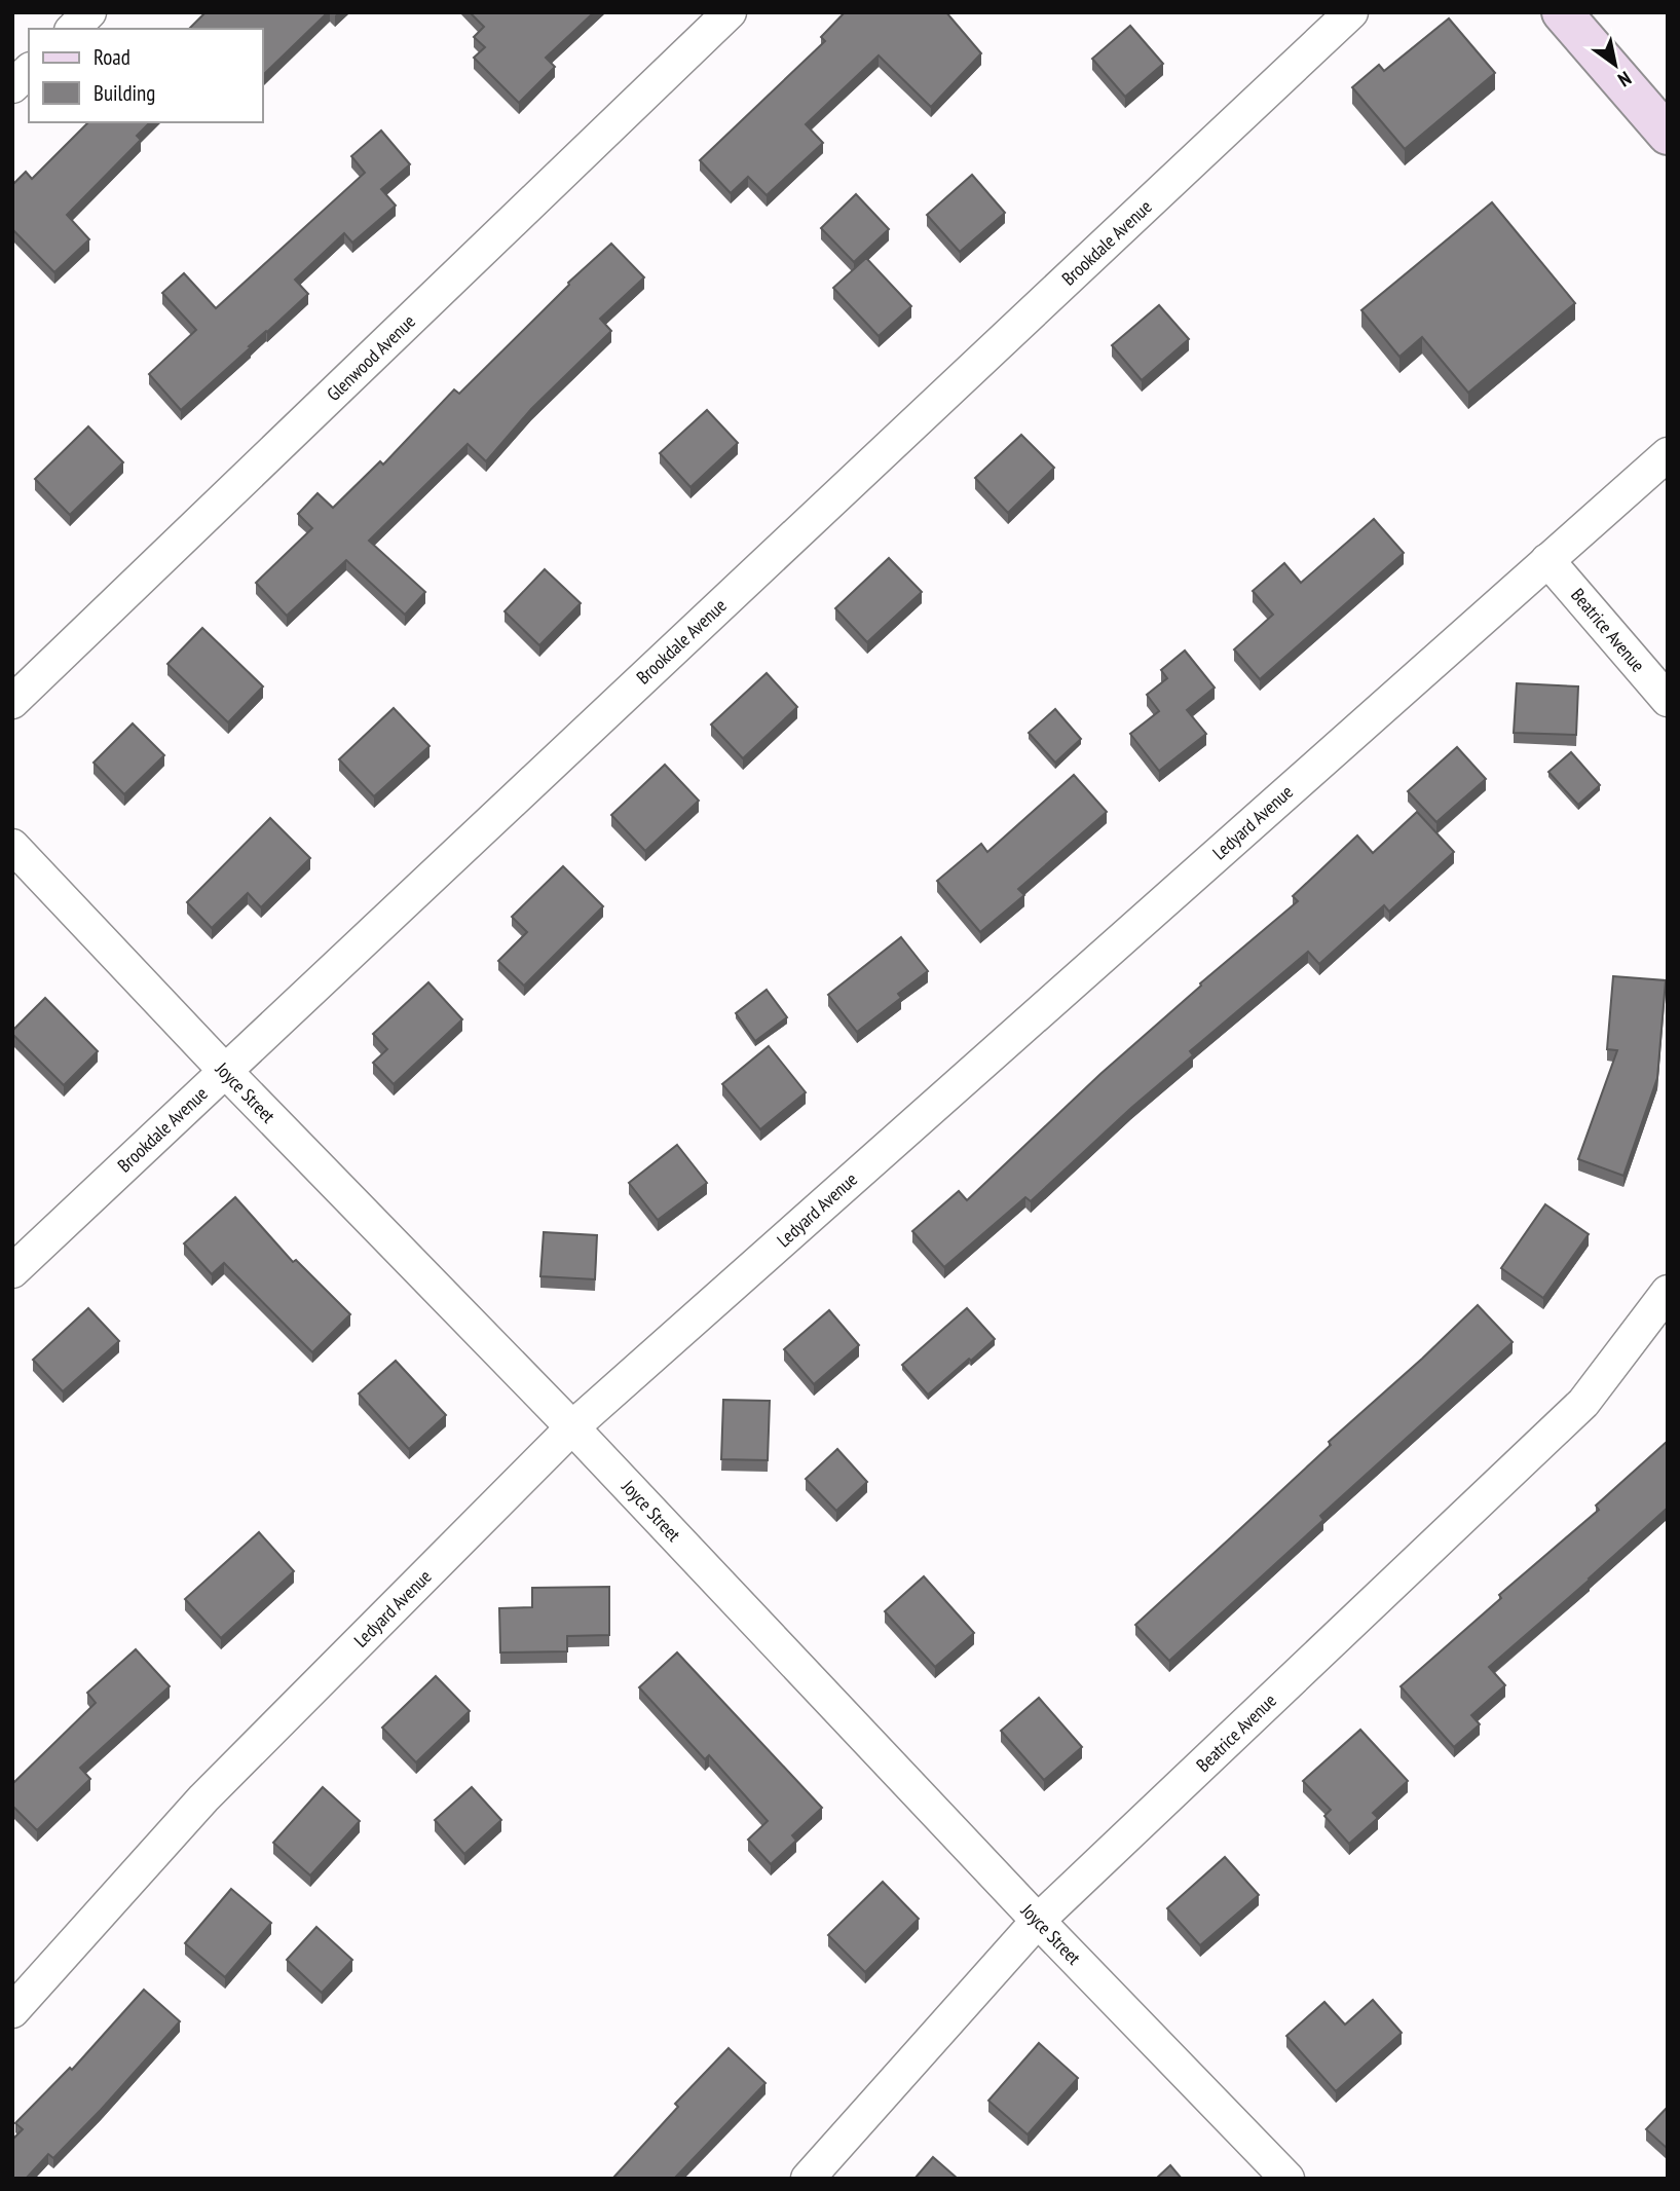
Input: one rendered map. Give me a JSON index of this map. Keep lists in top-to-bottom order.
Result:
{
  "streets": {
    "street": [
      "Brookdale Avenue",
      "Glenwood Avenue",
      "Beatrice Avenue",
      "Ledyard Avenue",
      "Joyce Street"
    ]
  },
  "crossings": [
    ["Brookdale Avenue", "Joyce Street"],
    ["Beatrice Avenue", "Ledyard Avenue"],
    ["Beatrice Avenue", "Joyce Street"],
    ["Ledyard Avenue", "Joyce Street"]
  ],
  "legend": ["Road", "Building"],
  "north": "bottom right"
}
